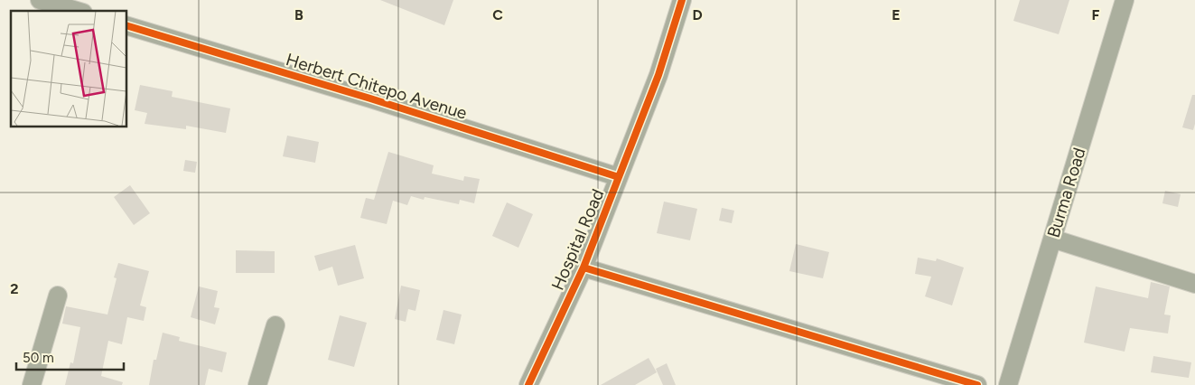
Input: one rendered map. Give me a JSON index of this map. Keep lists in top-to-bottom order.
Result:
{
  "streets": {
    "street": ["Herbert Chitepo Avenue", "Burma Road", "Hospital Road"]
  },
  "crossings": [
    ["Herbert Chitepo Avenue", "Hospital Road"]
  ],
  "scale_bar": "50 m",
  "grid": {
    "columns": [
      "B",
      "C",
      "D",
      "E",
      "F"
    ],
    "rows": ["2"]
  }
}
